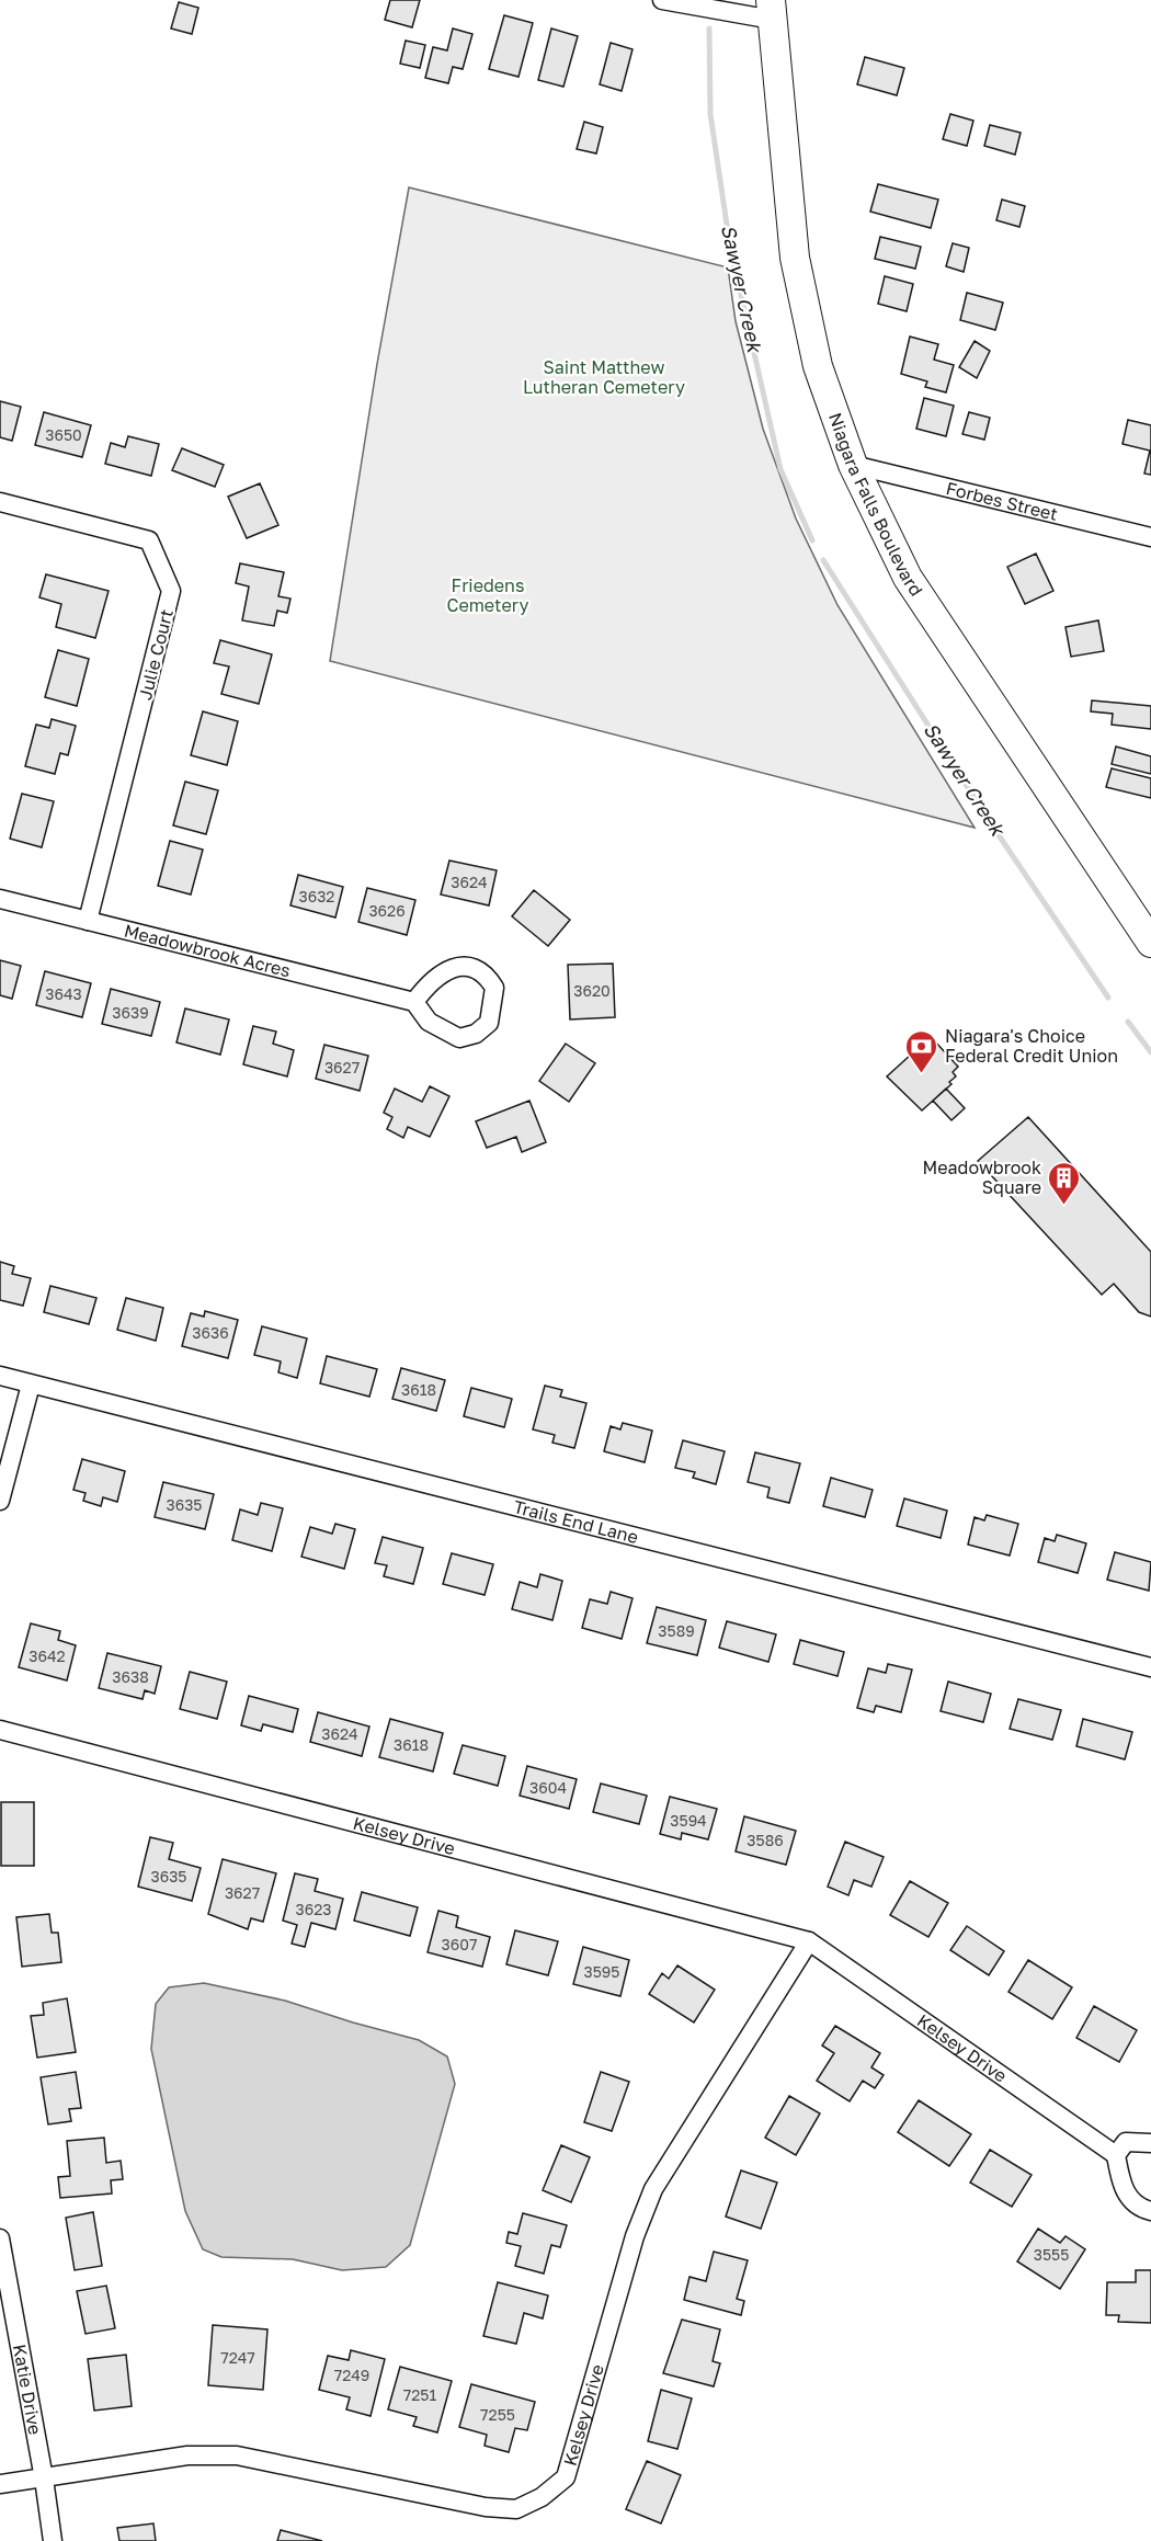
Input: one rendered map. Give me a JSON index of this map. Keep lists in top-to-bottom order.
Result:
{
  "streets": {
    "main road": ["Niagara Falls Boulevard"],
    "street": [
      "Forbes Street",
      "Julie Court",
      "Meadowbrook Acres",
      "Trails End Lane",
      "Kelsey Drive",
      "Katie Drive"
    ]
  },
  "crossings": [
    ["Forbes Street", "Niagara Falls Boulevard"],
    ["Julie Court", "Meadowbrook Acres"],
    ["Kelsey Drive", "Katie Drive"]
  ],
  "water": ["Sawyer Creek"],
  "parks": ["Saint Matthew Lutheran Cemetery", "Friedens Cemetery"],
  "places": {
    "bank": ["Niagara's Choice Federal Credit Union"],
    "building": ["Meadowbrook Square"]
  },
  "house_numbers": [
    "3650",
    "3624",
    "3632",
    "3626",
    "3620",
    "3643",
    "3639",
    "3627",
    "3636",
    "3618",
    "3635",
    "3589",
    "3642",
    "3638",
    "3624",
    "3618",
    "3604",
    "3594",
    "3586",
    "3635",
    "3627",
    "3623",
    "3607",
    "3595",
    "3555",
    "7247",
    "7249",
    "7251",
    "7255"
  ]
}
